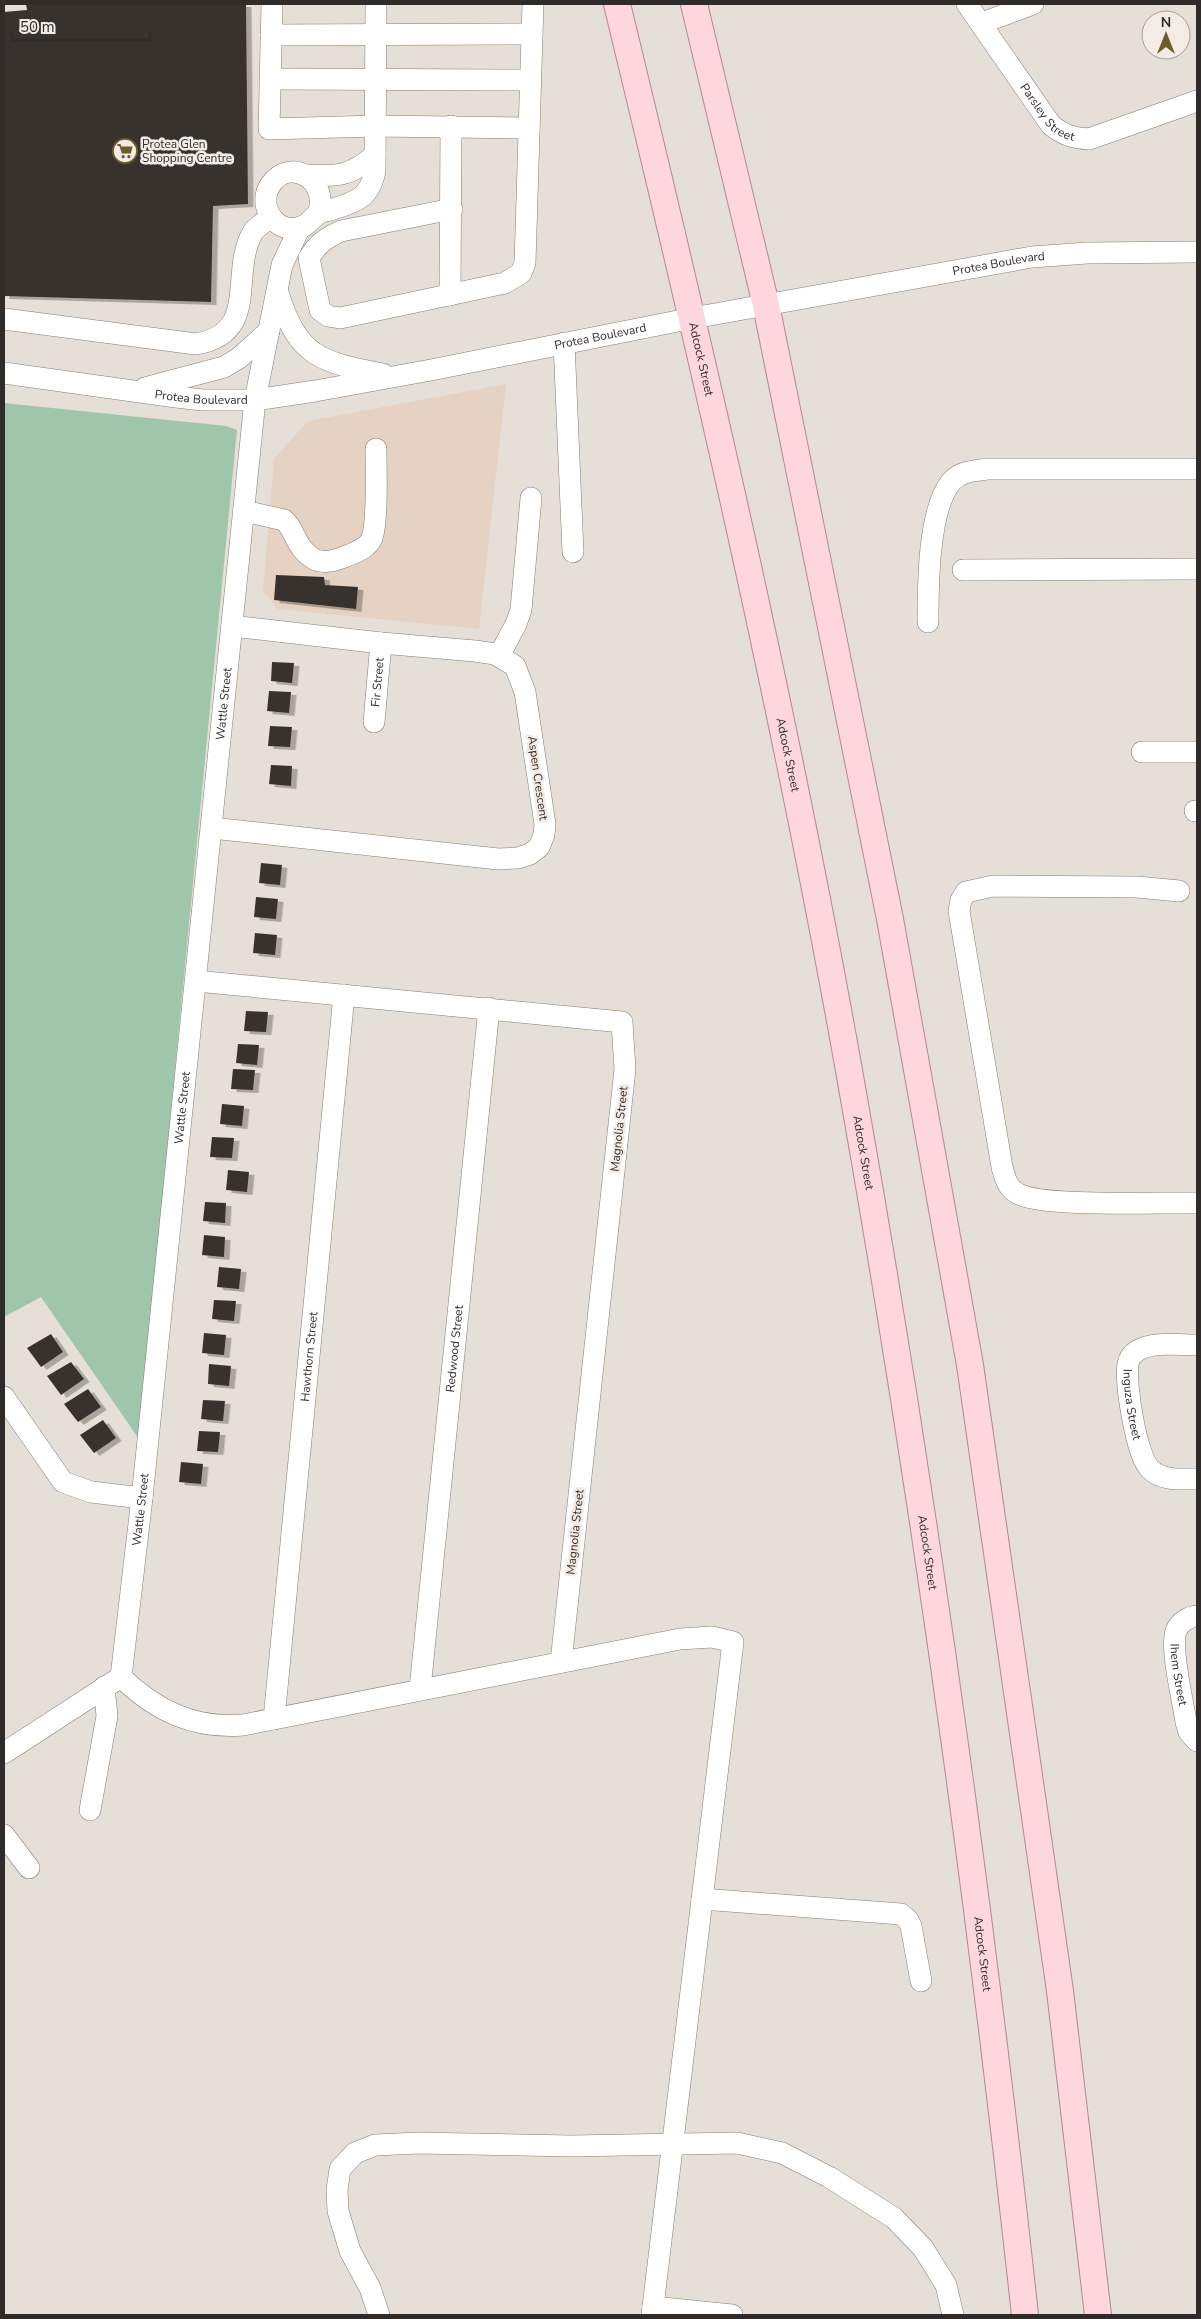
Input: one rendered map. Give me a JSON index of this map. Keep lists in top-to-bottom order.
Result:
{
  "streets": {
    "main road": ["Adcock Street"],
    "street": [
      "Parsley Street",
      "Protea Boulevard",
      "Fir Street",
      "Wattle Street",
      "Aspen Crescent",
      "Magnolia Street",
      "Redwood Street",
      "Hawthorn Street",
      "Inguza Street",
      "Ihem Street"
    ]
  },
  "crossings": [
    ["Protea Boulevard", "Adcock Street"],
    ["Protea Boulevard", "Wattle Street"],
    ["Fir Street", "Aspen Crescent"],
    ["Wattle Street", "Aspen Crescent"],
    ["Wattle Street", "Magnolia Street"],
    ["Magnolia Street", "Redwood Street"],
    ["Magnolia Street", "Hawthorn Street"]
  ],
  "places": {
    "supermarket": ["Protea Glen Shopping Centre"]
  },
  "scale_bar": "50 m",
  "north": "top"
}
